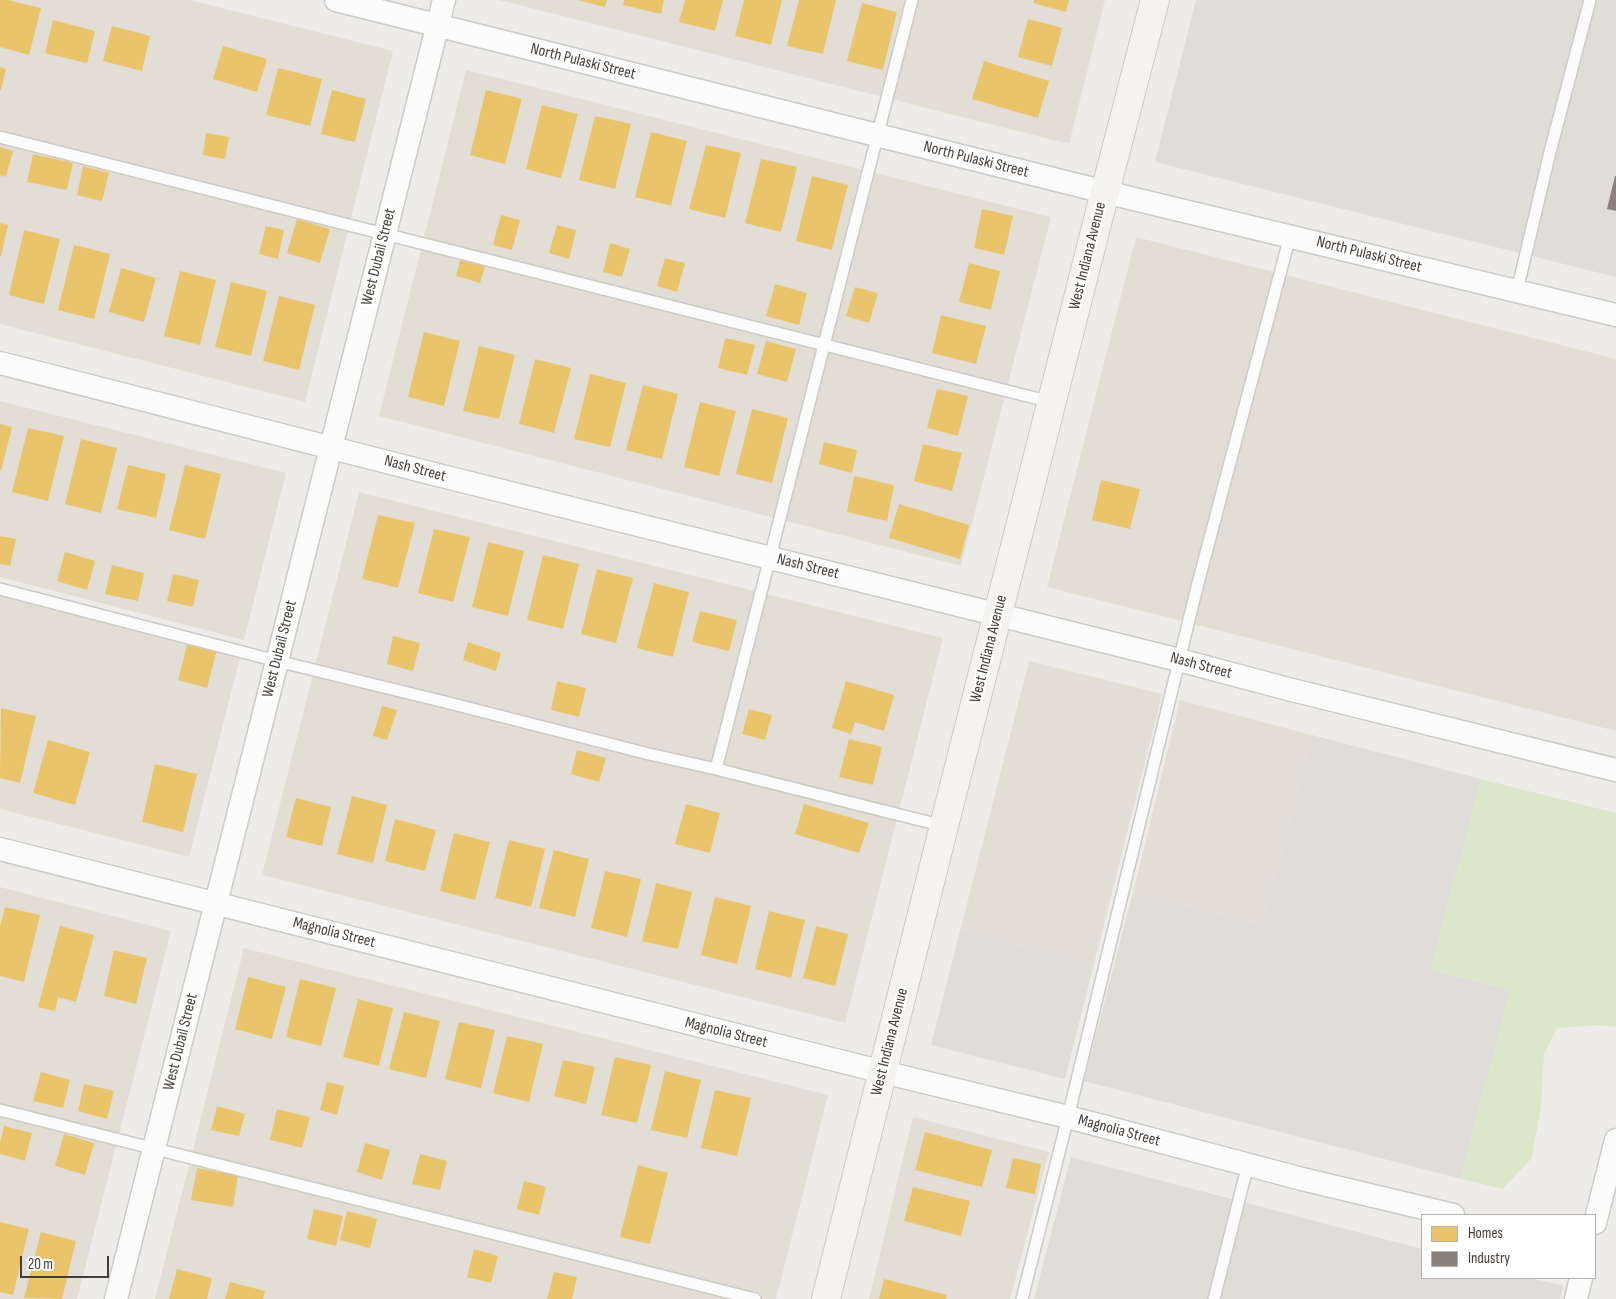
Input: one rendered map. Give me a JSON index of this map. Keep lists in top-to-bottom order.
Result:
{
  "streets": {
    "street": [
      "North Pulaski Street",
      "West Indiana Avenue",
      "West Dubail Street",
      "Nash Street",
      "Magnolia Street"
    ]
  },
  "crossings": [
    ["North Pulaski Street", "West Indiana Avenue"],
    ["North Pulaski Street", "West Dubail Street"],
    ["West Indiana Avenue", "Nash Street"],
    ["West Indiana Avenue", "Magnolia Street"],
    ["West Dubail Street", "Nash Street"],
    ["West Dubail Street", "Magnolia Street"]
  ],
  "legend": ["Homes", "Industry"],
  "scale_bar": "20 m"
}
